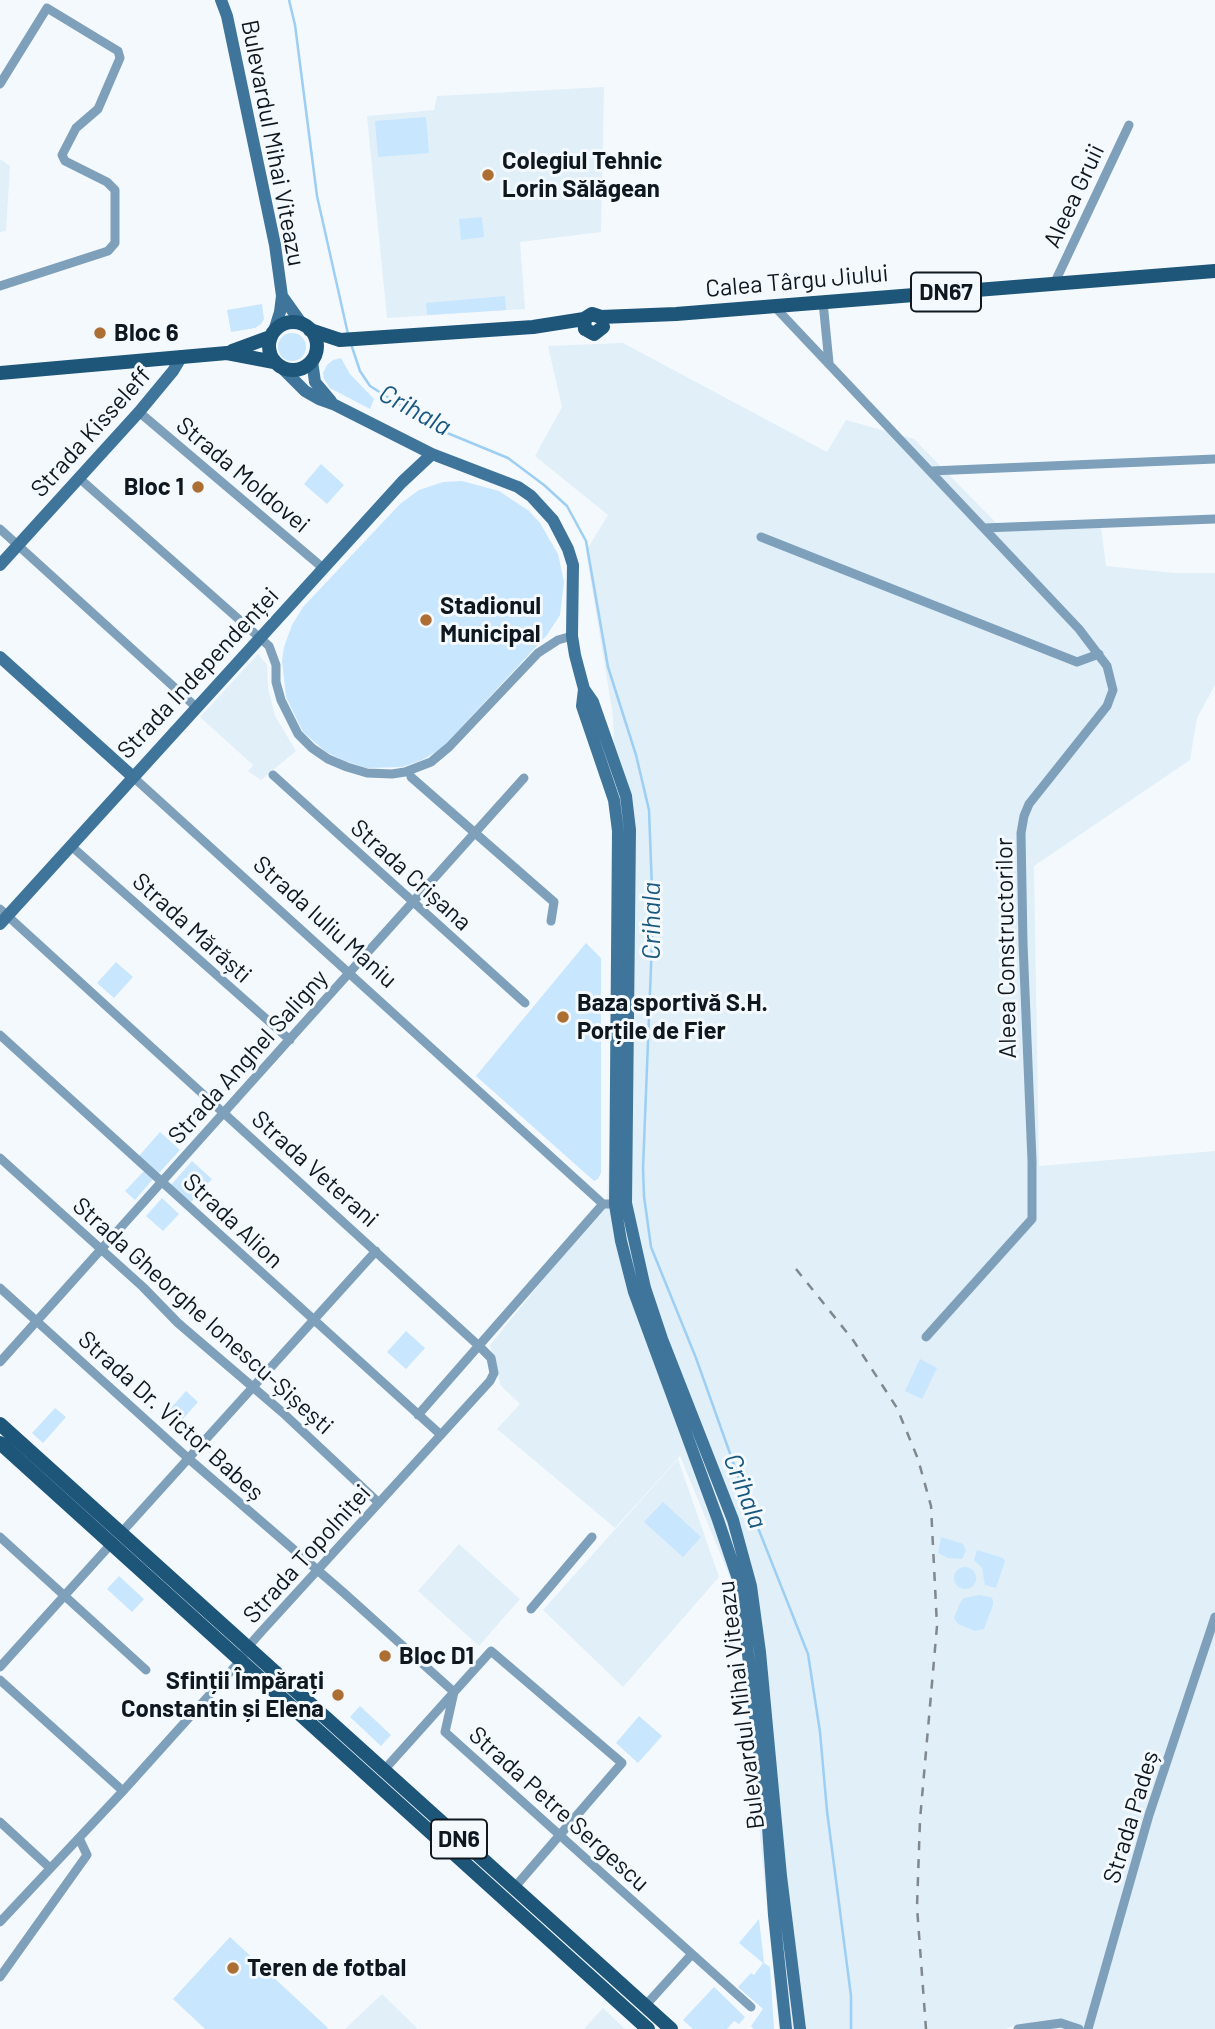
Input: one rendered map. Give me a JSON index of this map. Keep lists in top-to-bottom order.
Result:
{
  "streets": {
    "main road": [
      "Bulevardul Mihai Viteazu",
      "Calea Târgu Jiului",
      "DN67",
      "Strada Kisseleff",
      "Strada Independenței",
      "Strada Iuliu Maniu",
      "DN6"
    ],
    "street": [
      "Aleea Gruii",
      "Strada Moldovei",
      "Strada Crișana",
      "Strada Mărăști",
      "Aleea Constructorilor",
      "Strada Anghel Saligny",
      "Strada Veterani",
      "Strada Alion",
      "Strada Gheorghe Ionescu-Șișești",
      "Strada Dr. Victor Babeș",
      "Strada Topolniței",
      "Strada Petre Sergescu",
      "Strada Padeș"
    ]
  },
  "crossings": [
    ["Bulevardul Mihai Viteazu", "Strada Independenței"],
    ["Bulevardul Mihai Viteazu", "Strada Iuliu Maniu"],
    ["Aleea Gruii", "Calea Târgu Jiului"],
    ["Calea Târgu Jiului", "Aleea Constructorilor"],
    ["Strada Kisseleff", "Strada Moldovei"],
    ["Strada Moldovei", "Strada Independenței"],
    ["Strada Independenței", "Strada Iuliu Maniu"],
    ["Strada Independenței", "Strada Mărăști"],
    ["Strada Independenței", "Strada Veterani"],
    ["Strada Crișana", "Strada Anghel Saligny"],
    ["Strada Iuliu Maniu", "Strada Anghel Saligny"],
    ["Strada Mărăști", "Strada Anghel Saligny"],
    ["Strada Anghel Saligny", "Strada Veterani"],
    ["Strada Anghel Saligny", "Strada Alion"],
    ["Strada Anghel Saligny", "Strada Gheorghe Ionescu-Șișești"],
    ["Strada Anghel Saligny", "Strada Dr. Victor Babeș"],
    ["Strada Veterani", "Strada Topolniței"],
    ["Strada Alion", "Strada Topolniței"],
    ["Strada Gheorghe Ionescu-Șișești", "Strada Topolniței"],
    ["Strada Dr. Victor Babeș", "Strada Topolniței"],
    ["Strada Topolniței", "DN6"]
  ],
  "water": ["Crihala"],
  "places": [
    "Colegiul Tehnic Lorin Sălăgean",
    "Bloc 6",
    "Bloc 1",
    "Stadionul Municipal",
    "Baza sportivă S.H. Porțile de Fier",
    "Bloc D1",
    "Sfinții Împărați Constantin și Elena",
    "Teren de fotbal"
  ]
}
